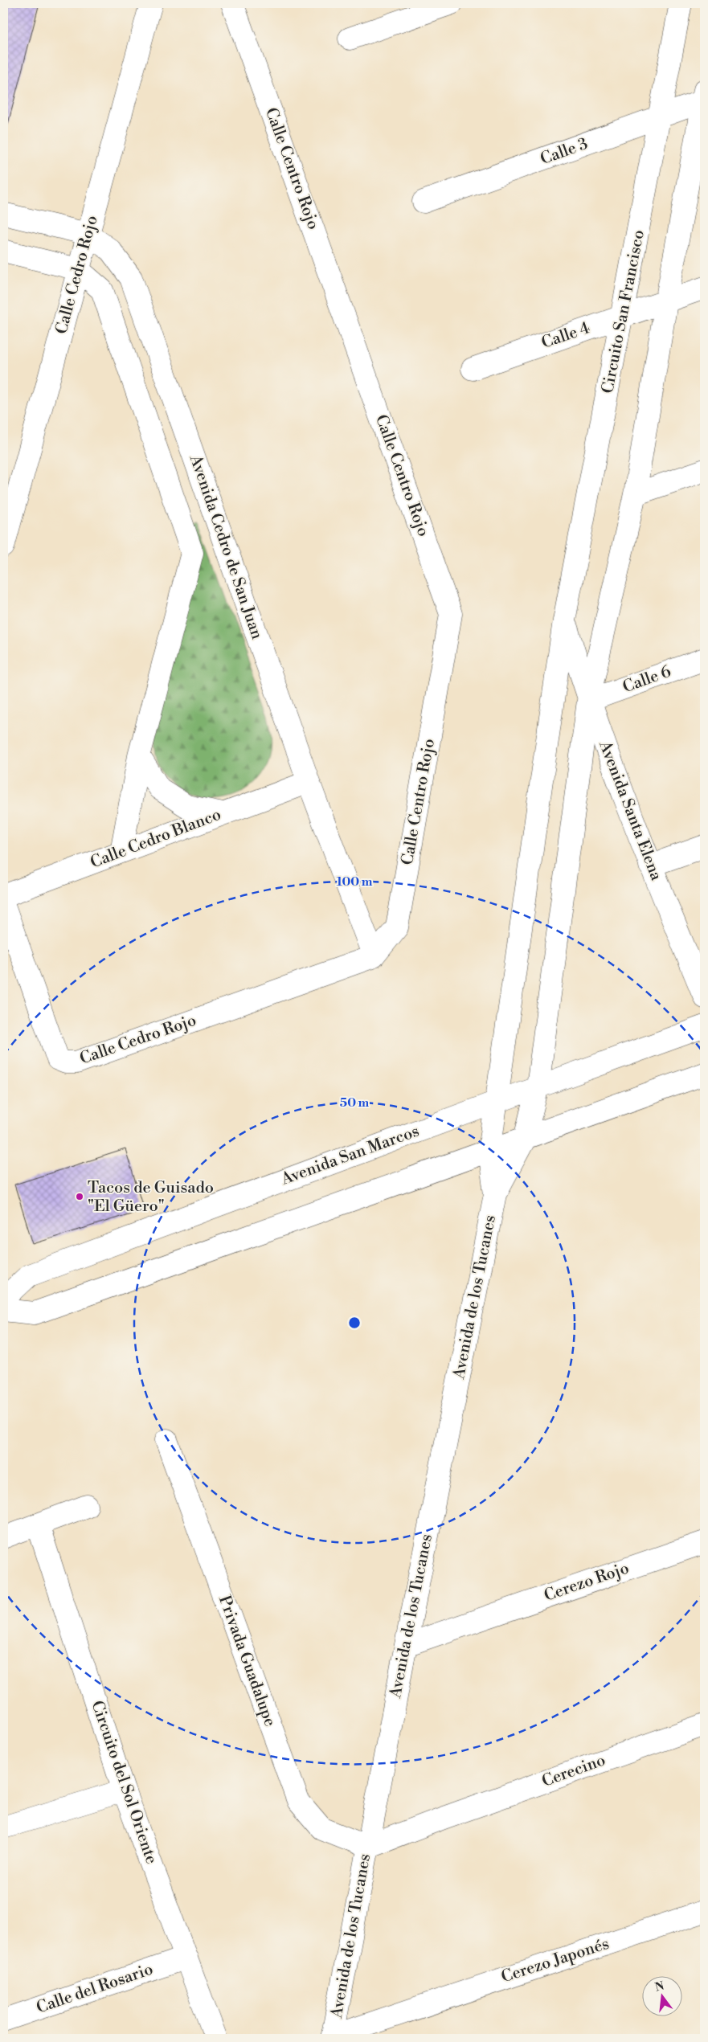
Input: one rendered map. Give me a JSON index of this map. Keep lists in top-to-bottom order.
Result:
{
  "streets": {
    "street": [
      "Calle 3",
      "Calle Centro Rojo",
      "Calle Cedro Rojo",
      "Circuito San Francisco",
      "Calle 4",
      "Avenida Cedro de San Juan",
      "Calle 6",
      "Avenida Santa Elena",
      "Calle Cedro Blanco",
      "Avenida San Marcos",
      "Avenida de los Tucanes",
      "Cerezo Rojo",
      "Privada Guadalupe",
      "Cerecino",
      "Circuito del Sol Oriente",
      "Cerezo Japonés",
      "Calle del Rosario"
    ]
  },
  "crossings": [
    ["Calle 3", "Circuito San Francisco"],
    ["Calle Centro Rojo", "Calle Cedro Rojo"],
    ["Calle Centro Rojo", "Avenida Cedro de San Juan"],
    ["Calle Cedro Rojo", "Avenida Cedro de San Juan"],
    ["Circuito San Francisco", "Calle 4"],
    ["Circuito San Francisco", "Avenida Santa Elena"],
    ["Circuito San Francisco", "Avenida San Marcos"],
    ["Circuito San Francisco", "Avenida de los Tucanes"],
    ["Avenida Cedro de San Juan", "Calle Cedro Blanco"],
    ["Calle 6", "Avenida Santa Elena"],
    ["Calle 6", "Avenida de los Tucanes"],
    ["Avenida Santa Elena", "Avenida de los Tucanes"],
    ["Avenida San Marcos", "Avenida de los Tucanes"],
    ["Avenida de los Tucanes", "Cerezo Rojo"],
    ["Avenida de los Tucanes", "Privada Guadalupe"],
    ["Avenida de los Tucanes", "Cerecino"],
    ["Avenida de los Tucanes", "Cerezo Japonés"],
    ["Privada Guadalupe", "Cerecino"],
    ["Circuito del Sol Oriente", "Calle del Rosario"]
  ],
  "places": ["Tacos de Guisado \"El Güero\""],
  "north": "top",
  "rings": ["100 m", "50 m"]
}
